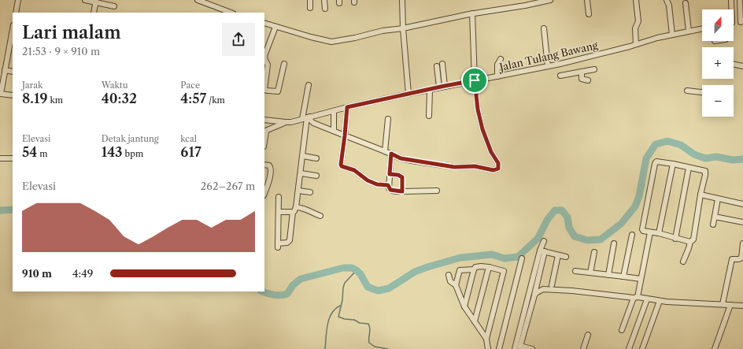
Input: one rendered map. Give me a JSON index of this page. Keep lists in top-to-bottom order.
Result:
{
  "streets": {
    "street": ["Jalan Tulang Bawang"]
  },
  "north": "top",
  "page": {
    "map_buttons": ["+", "−"],
    "heading": ["Lari malam", "21:53 · 9 × 910 m"],
    "stats": [
      ["Jarak", "8.19 km"],
      ["Waktu", "40:32"],
      ["Pace", "4:57 /km"],
      ["Elevasi", "54 m"],
      ["Detak jantung", "143 bpm"],
      ["kcal", "617"]
    ],
    "chart": ["Elevasi", "262–267 m"],
    "list": [
      {
        "name": "910 m",
        "note": "4:49"
      }
    ]
  }
}
